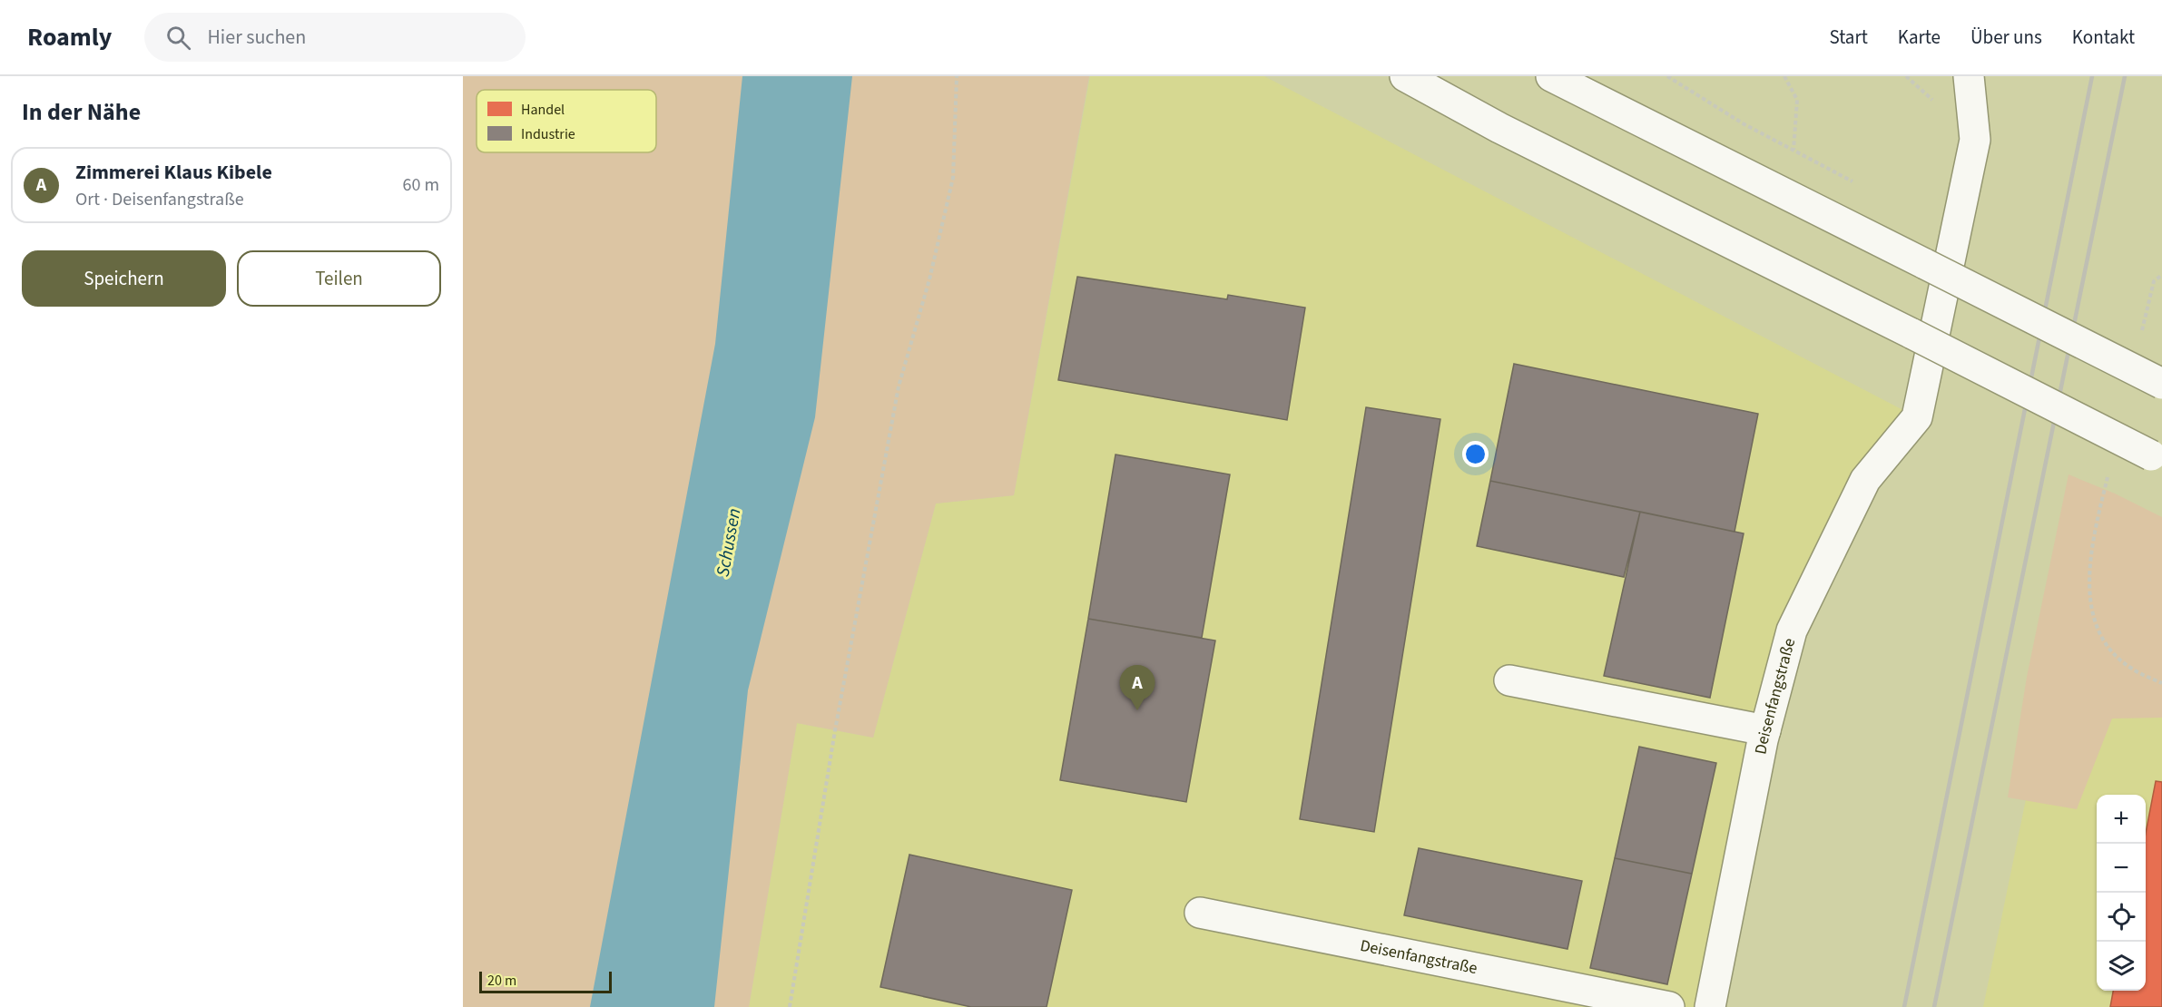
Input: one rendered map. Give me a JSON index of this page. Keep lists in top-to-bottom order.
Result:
{
  "streets": {
    "main road": ["Deisenfangstraße"]
  },
  "water": ["Schussen"],
  "legend": ["Handel", "Industrie"],
  "scale_bar": "20 m",
  "page": {
    "header": "Roamly",
    "search": "Hier suchen",
    "nav": [
      "Start",
      "Karte",
      "Über uns",
      "Kontakt"
    ],
    "heading": "In der Nähe",
    "list": [
      {
        "mark": "A",
        "name": "Zimmerei Klaus Kibele",
        "note": "Ort · Deisenfangstraße",
        "value": "60 m"
      }
    ],
    "buttons": ["Speichern", "Teilen"],
    "pins": "A",
    "map_buttons": ["+", "−"],
    "scale": "20 m"
  }
}
